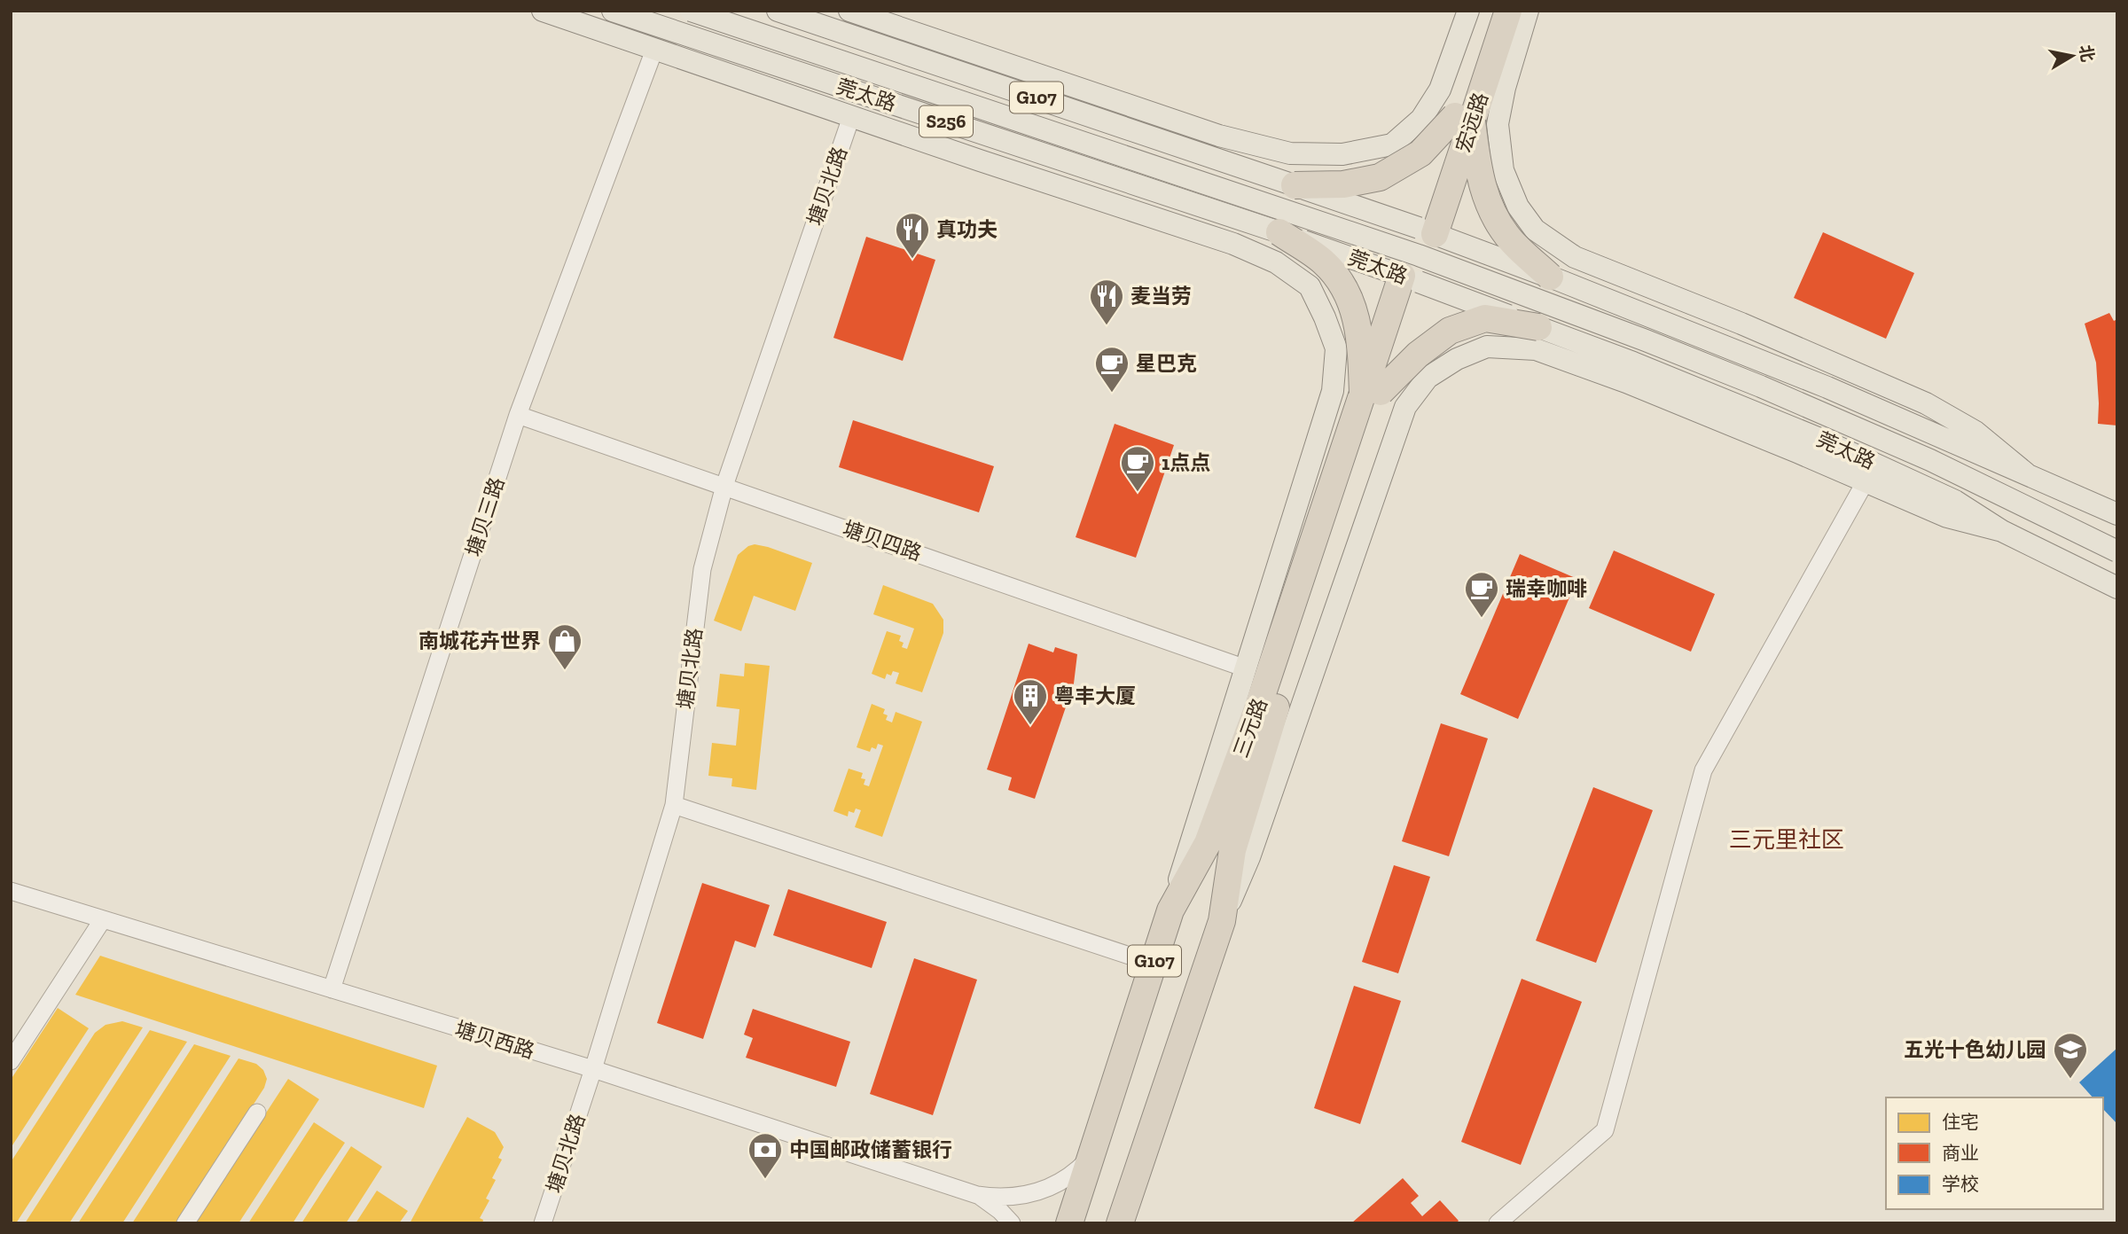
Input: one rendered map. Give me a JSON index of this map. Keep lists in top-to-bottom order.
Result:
{
  "streets": {
    "highway": ["G107", "宏远路", "三元路"],
    "main road": ["莞太路", "S256"],
    "street": [
      "塘贝北路",
      "塘贝三路",
      "塘贝四路",
      "塘贝西路"
    ]
  },
  "crossings": [
    ["莞太路", "三元路"],
    ["G107", "宏远路"],
    ["G107", "三元路"],
    ["宏远路", "三元路"],
    ["塘贝北路", "塘贝四路"],
    ["塘贝北路", "塘贝西路"],
    ["塘贝三路", "塘贝四路"],
    ["塘贝三路", "塘贝西路"]
  ],
  "districts": ["三元里社区"],
  "places": {
    "restaurant": ["真功夫", "麦当劳"],
    "cafe": ["星巴克", "1点点", "瑞幸咖啡"],
    "shop": ["南城花卉世界"],
    "building": ["粤丰大厦"],
    "school or university": ["五光十色幼儿园"],
    "bank": ["中国邮政储蓄银行"]
  },
  "legend": ["住宅", "商业", "学校"],
  "north": "right"
}
